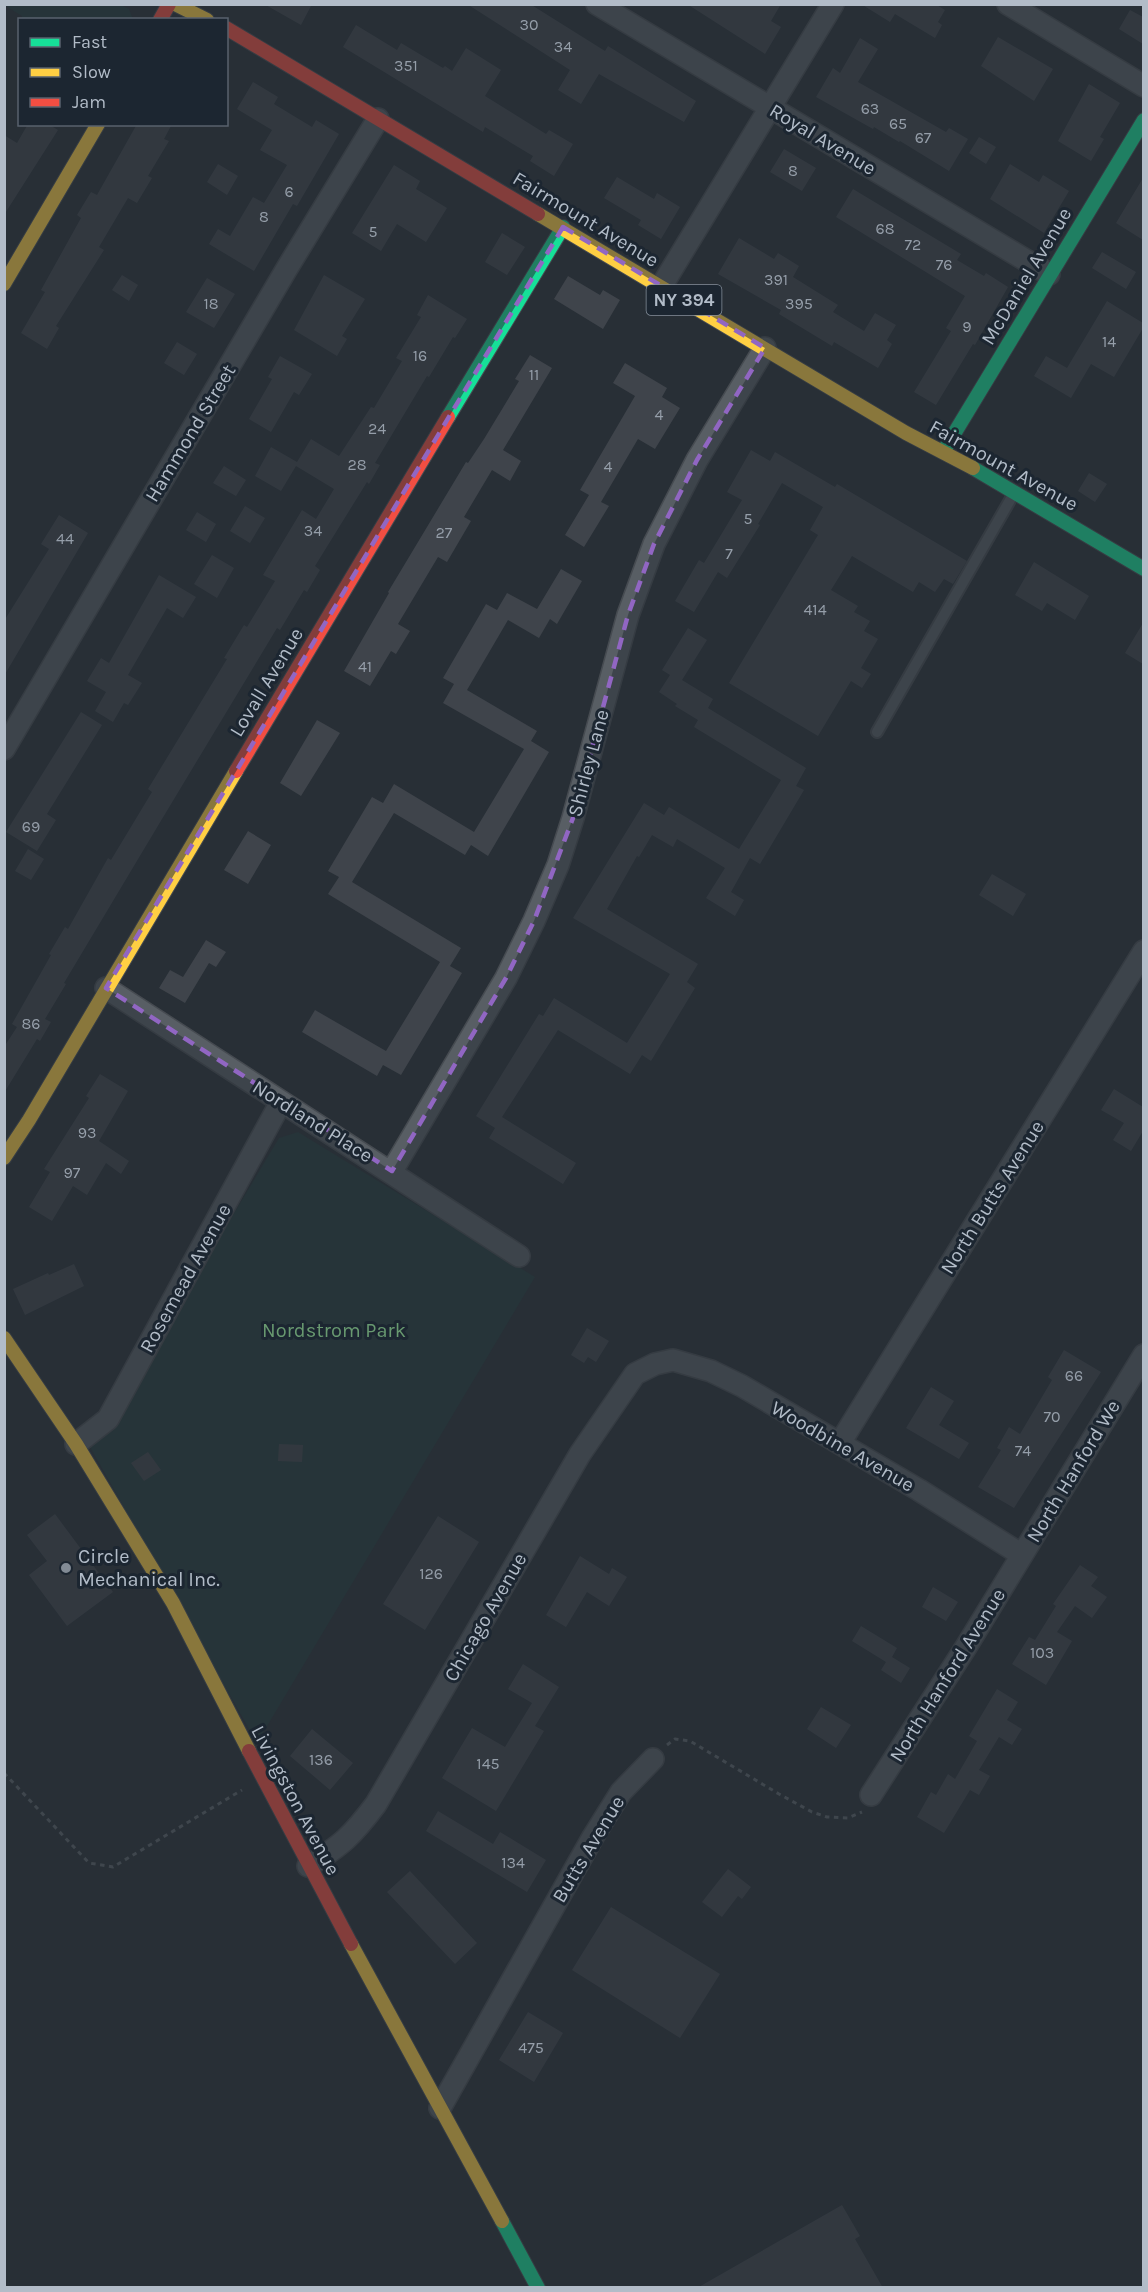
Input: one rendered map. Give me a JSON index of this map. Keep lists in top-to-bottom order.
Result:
{
  "streets": {
    "street": [
      "Royal Avenue",
      "Fairmount Avenue",
      "McDaniel Avenue",
      "NY 394",
      "Hammond Street",
      "Lovall Avenue",
      "Shirley Lane",
      "Nordland Place",
      "North Butts Avenue",
      "Rosemead Avenue",
      "Woodbine Avenue",
      "North Hanford We",
      "Chicago Avenue",
      "North Hanford Avenue",
      "Livingston Avenue",
      "Butts Avenue"
    ]
  },
  "crossings": [
    ["Royal Avenue", "McDaniel Avenue"],
    ["Fairmount Avenue", "McDaniel Avenue"],
    ["Fairmount Avenue", "Hammond Street"],
    ["Fairmount Avenue", "Lovall Avenue"],
    ["Fairmount Avenue", "Shirley Lane"],
    ["Lovall Avenue", "Nordland Place"],
    ["Shirley Lane", "Nordland Place"],
    ["Nordland Place", "Rosemead Avenue"],
    ["North Butts Avenue", "Woodbine Avenue"],
    ["Rosemead Avenue", "Livingston Avenue"],
    ["Woodbine Avenue", "North Hanford We"],
    ["Woodbine Avenue", "Chicago Avenue"],
    ["Woodbine Avenue", "North Hanford Avenue"],
    ["North Hanford We", "North Hanford Avenue"],
    ["Chicago Avenue", "Livingston Avenue"],
    ["Livingston Avenue", "Butts Avenue"]
  ],
  "parks": ["Nordstrom Park"],
  "places": ["Circle Mechanical Inc."],
  "house_numbers": [
    "30",
    "34",
    "351",
    "63",
    "65",
    "67",
    "8",
    "6",
    "8",
    "68",
    "5",
    "72",
    "76",
    "391",
    "18",
    "395",
    "9",
    "14",
    "16",
    "11",
    "4",
    "24",
    "28",
    "4",
    "5",
    "34",
    "27",
    "44",
    "7",
    "414",
    "41",
    "69",
    "86",
    "93",
    "97",
    "66",
    "70",
    "74",
    "126",
    "103",
    "136",
    "145",
    "134",
    "475"
  ],
  "legend": ["Fast", "Slow", "Jam"]
}
